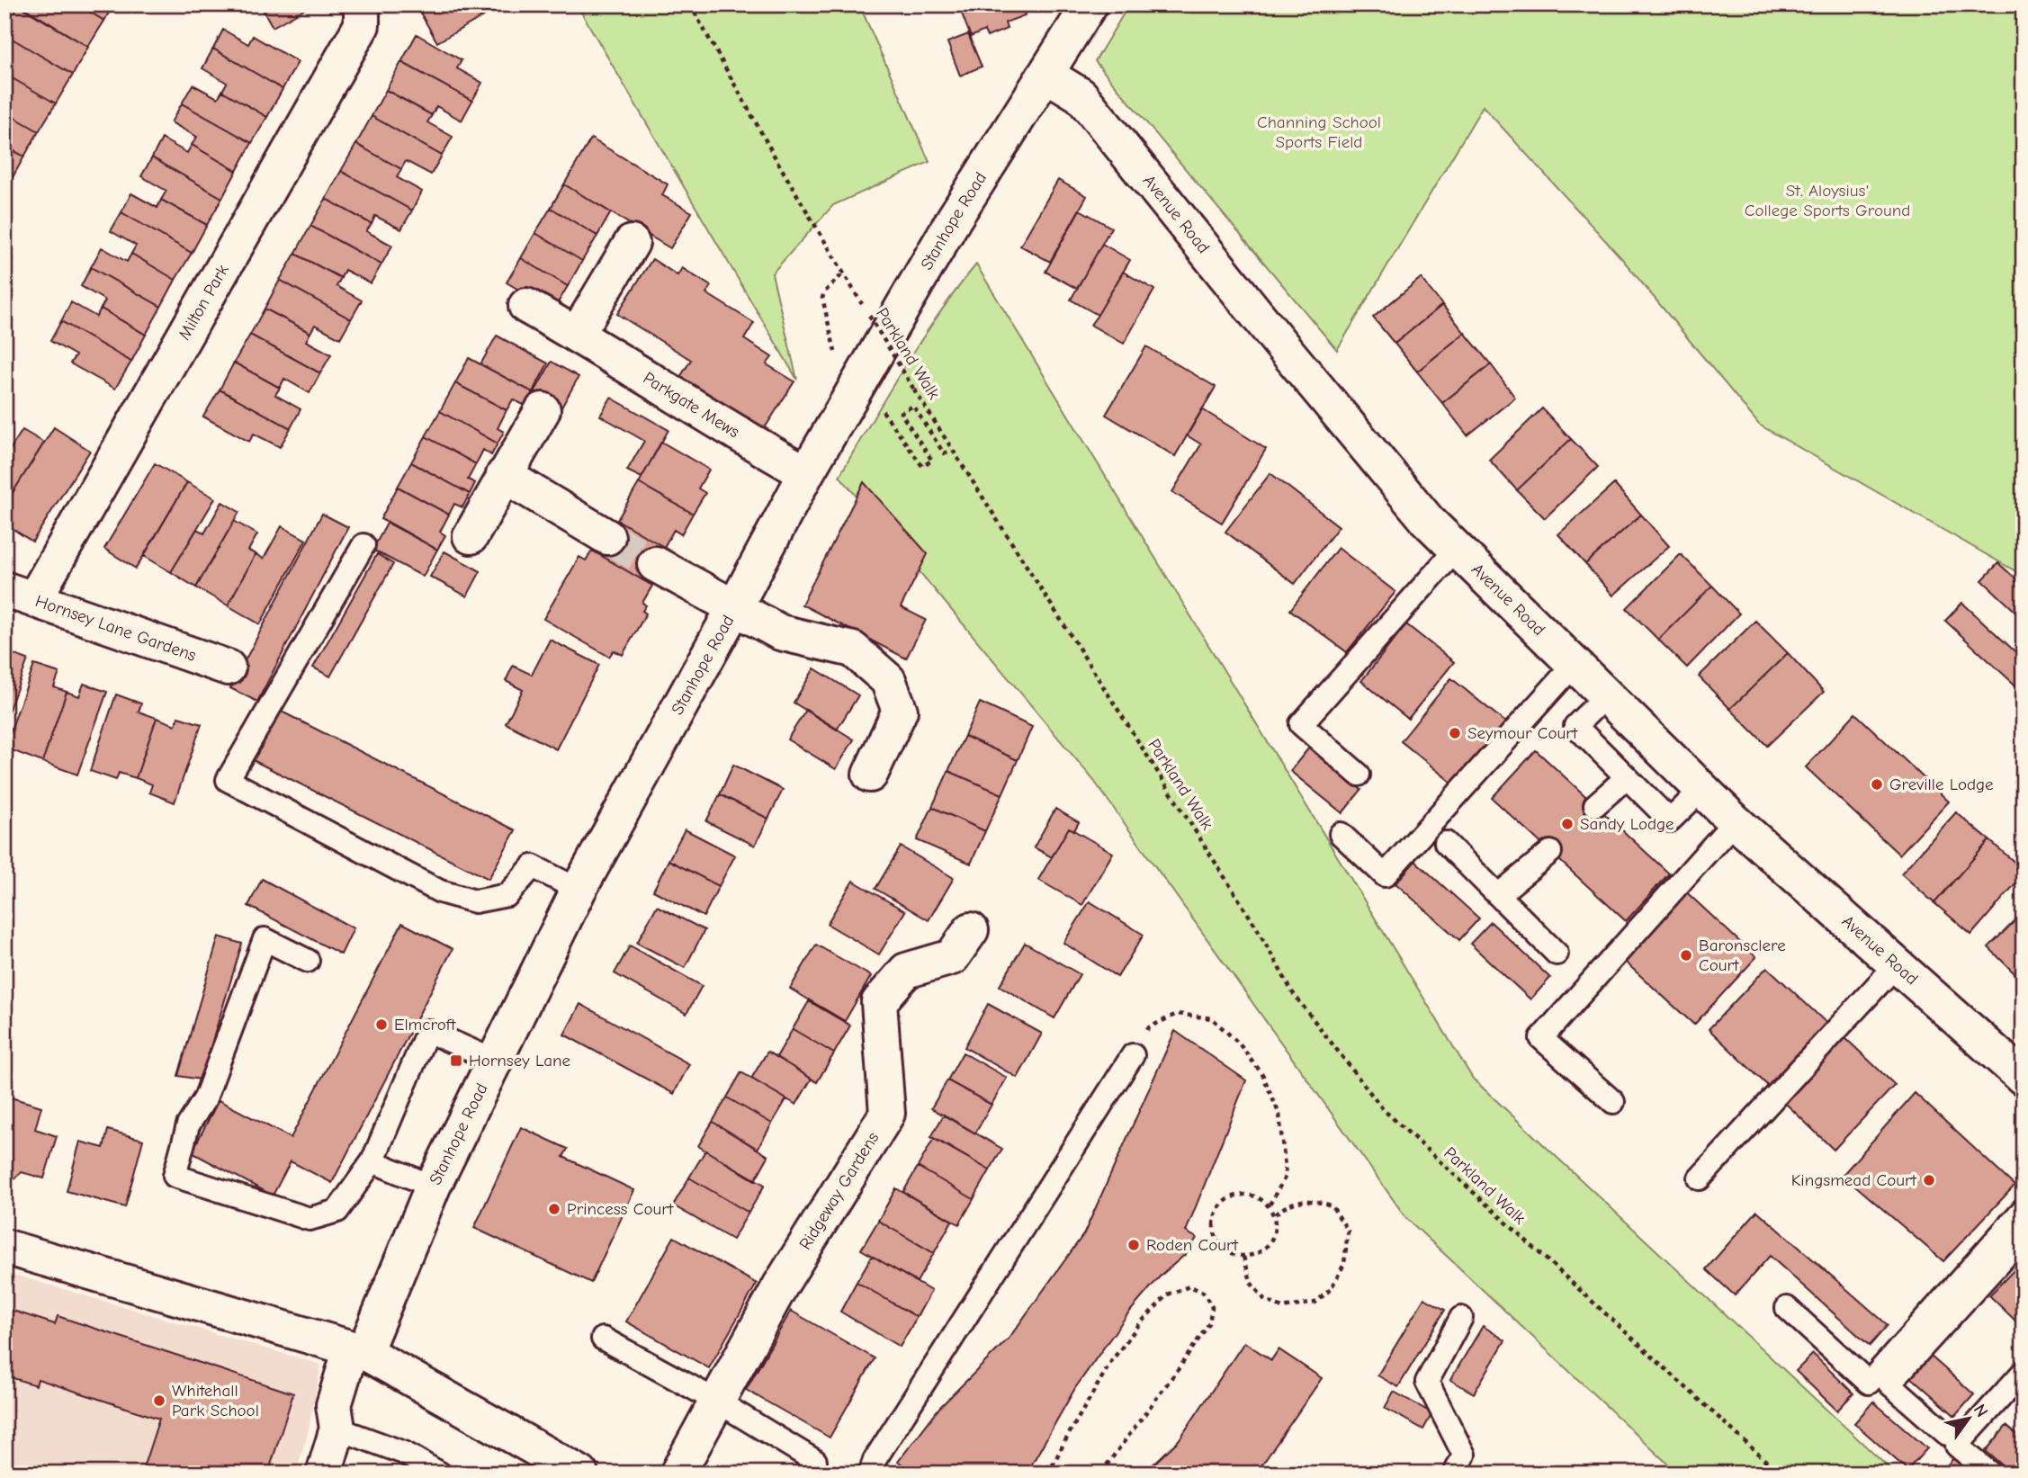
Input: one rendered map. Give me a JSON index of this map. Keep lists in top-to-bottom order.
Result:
{
  "streets": {
    "street": [
      "Avenue Road",
      "Stanhope Road",
      "Milton Park",
      "Parkgate Mews",
      "Hornsey Lane Gardens",
      "Ridgeway Gardens"
    ],
    "path": ["Parkland Walk"]
  },
  "crossings": [
    ["Avenue Road", "Stanhope Road"],
    ["Stanhope Road", "Parkgate Mews"],
    ["Milton Park", "Hornsey Lane Gardens"]
  ],
  "parks": ["Channing School Sports Field", "St. Aloysius' College Sports Ground"],
  "places": {
    "other": [
      "Seymour Court",
      "Greville Lodge",
      "Sandy Lodge",
      "Baronsclere Court",
      "Elmcroft",
      "Kingsmead Court",
      "Princess Court",
      "Roden Court",
      "Whitehall Park School"
    ],
    "transit": ["Hornsey Lane"]
  },
  "north": "top right"
}
